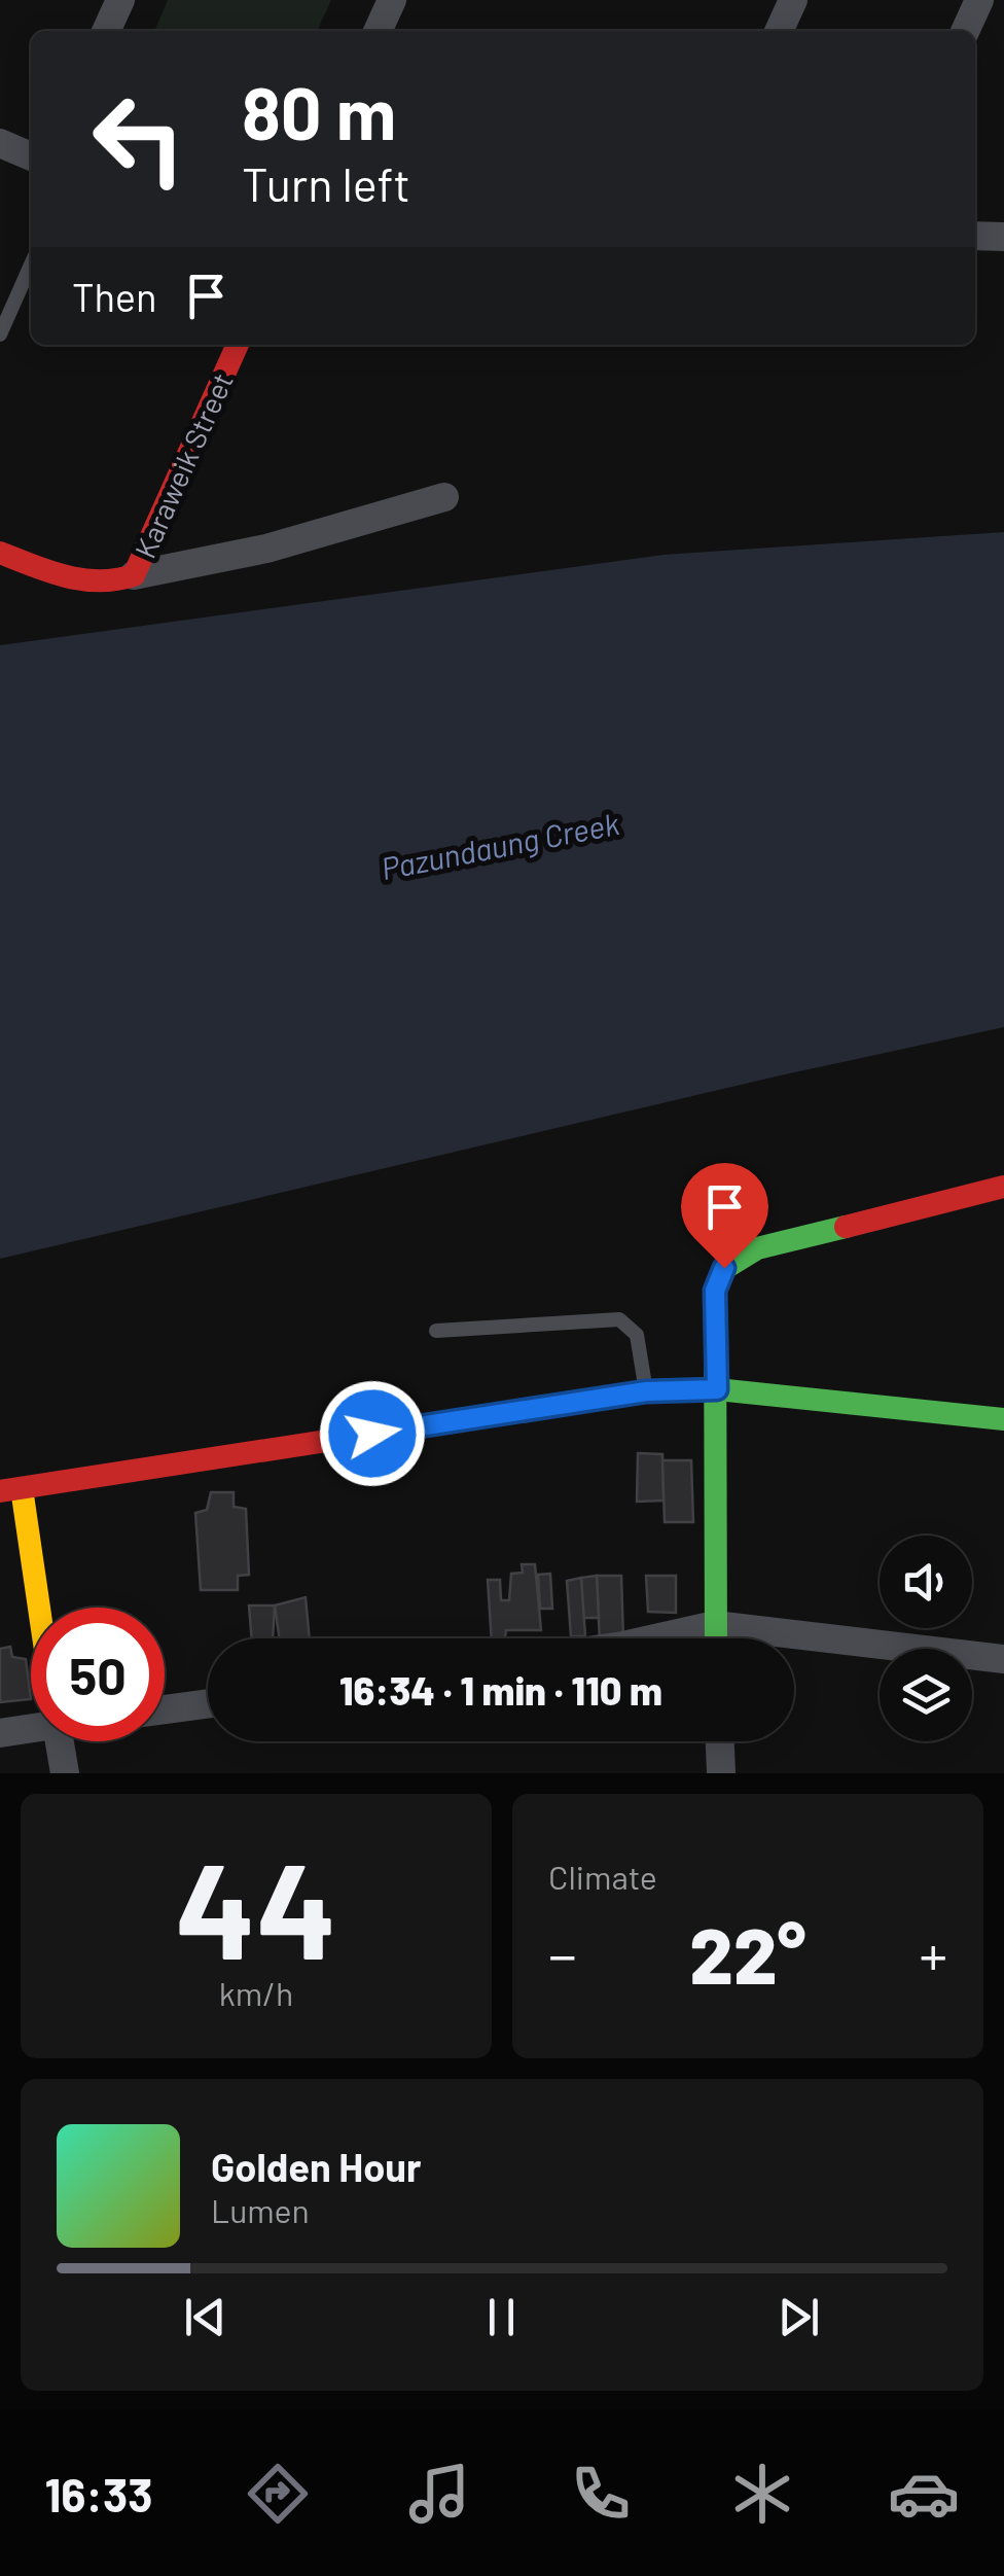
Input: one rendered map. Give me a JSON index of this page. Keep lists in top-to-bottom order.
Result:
{
  "streets": {
    "street": ["Karaweik Street"]
  },
  "water": ["Pazundaung Creek"],
  "page": {
    "turn": ["80 m", "Turn left"],
    "then": "Then",
    "limit": "50",
    "trip": "16:34 · 1 min · 110 m",
    "tile": [
      ["44", "km/h"],
      "Climate"
    ],
    "heat": ["−", "22°", "+"],
    "song": ["Golden Hour", "Lumen"],
    "tabs": "16:33"
  }
}
